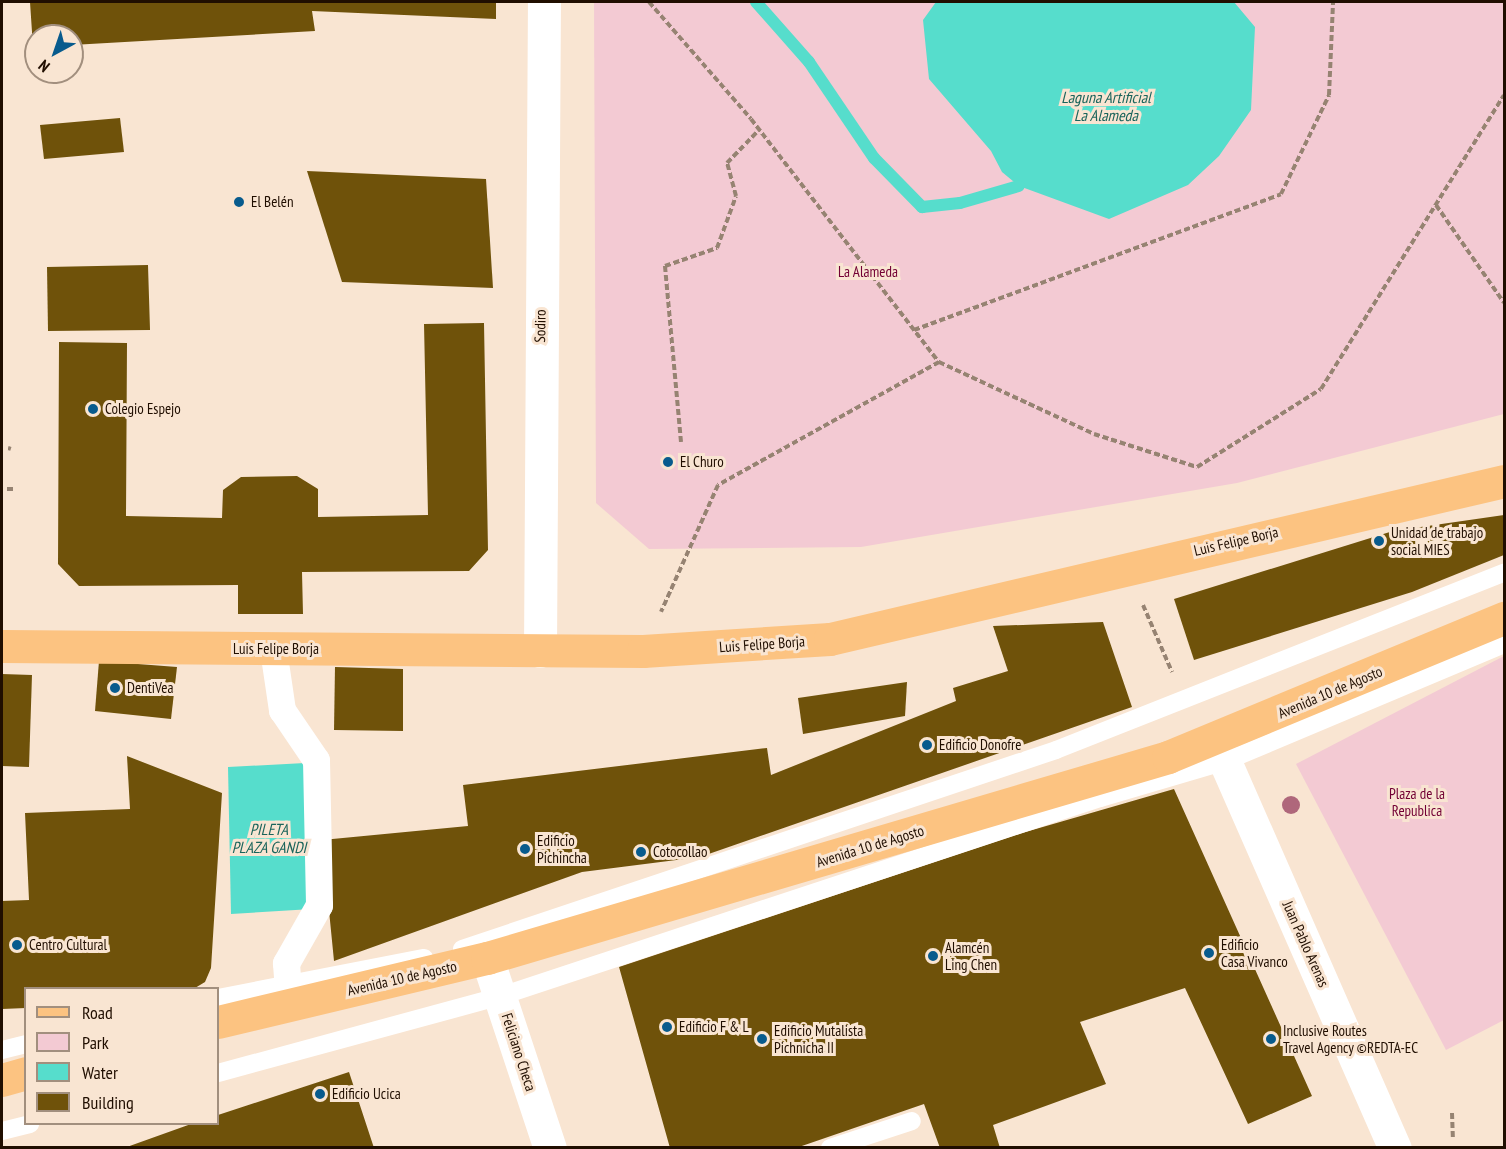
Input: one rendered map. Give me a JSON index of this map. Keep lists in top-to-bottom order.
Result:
{
  "streets": {
    "main road": ["Luis Felipe Borja", "Avenida 10 de Agosto"],
    "street": ["Sodiro", "Juan Pablo Arenas", "Feliciano Checa"]
  },
  "crossings": [
    ["Sodiro", "Luis Felipe Borja"],
    ["Avenida 10 de Agosto", "Juan Pablo Arenas"],
    ["Avenida 10 de Agosto", "Feliciano Checa"]
  ],
  "water": ["Laguna Artificial La Alameda", "PILETA PLAZA GANDI"],
  "parks": ["La Alameda", "Plaza de la Republica"],
  "places": [
    "El Belén",
    "Colegio Espejo",
    "El Churo",
    "Unidad de trabajo social MIES",
    "DentiVea",
    "Edificio Donofre",
    "Edificio Pichincha",
    "Cotocollao",
    "Centro Cultural",
    "Edificio Casa Vivanco",
    "Alamcén Ling Chen",
    "Edificio F & L",
    "Edificio Mutalista Pichnicha II",
    "Inclusive Routes Travel Agency ©REDTA-EC",
    "Edificio Ucica"
  ],
  "legend": [
    "Road",
    "Park",
    "Water",
    "Building"
  ],
  "north": "bottom left"
}
